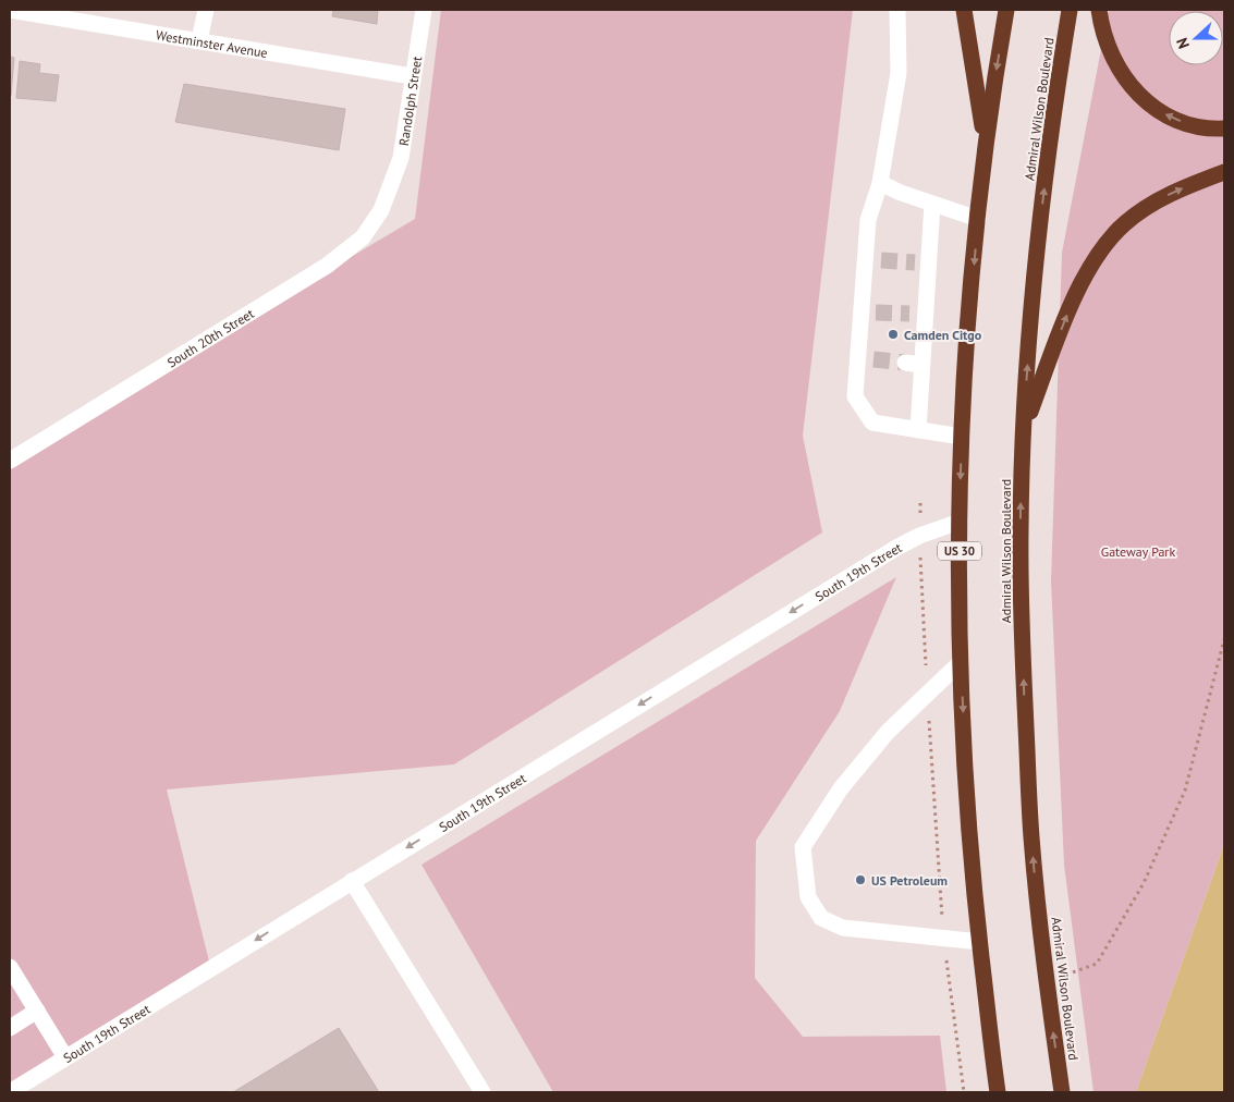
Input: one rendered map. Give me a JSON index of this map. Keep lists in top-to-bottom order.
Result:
{
  "streets": {
    "highway": ["Admiral Wilson Boulevard", "US 30"],
    "street": [
      "Westminster Avenue",
      "Randolph Street",
      "South 20th Street",
      "South 19th Street"
    ]
  },
  "crossings": [
    ["Westminster Avenue", "Randolph Street"],
    ["Randolph Street", "South 20th Street"],
    ["US 30", "South 19th Street"]
  ],
  "one_way": ["South 19th Street"],
  "parks": ["Gateway Park"],
  "places": ["Camden Citgo", "US Petroleum"],
  "north": "left"
}
